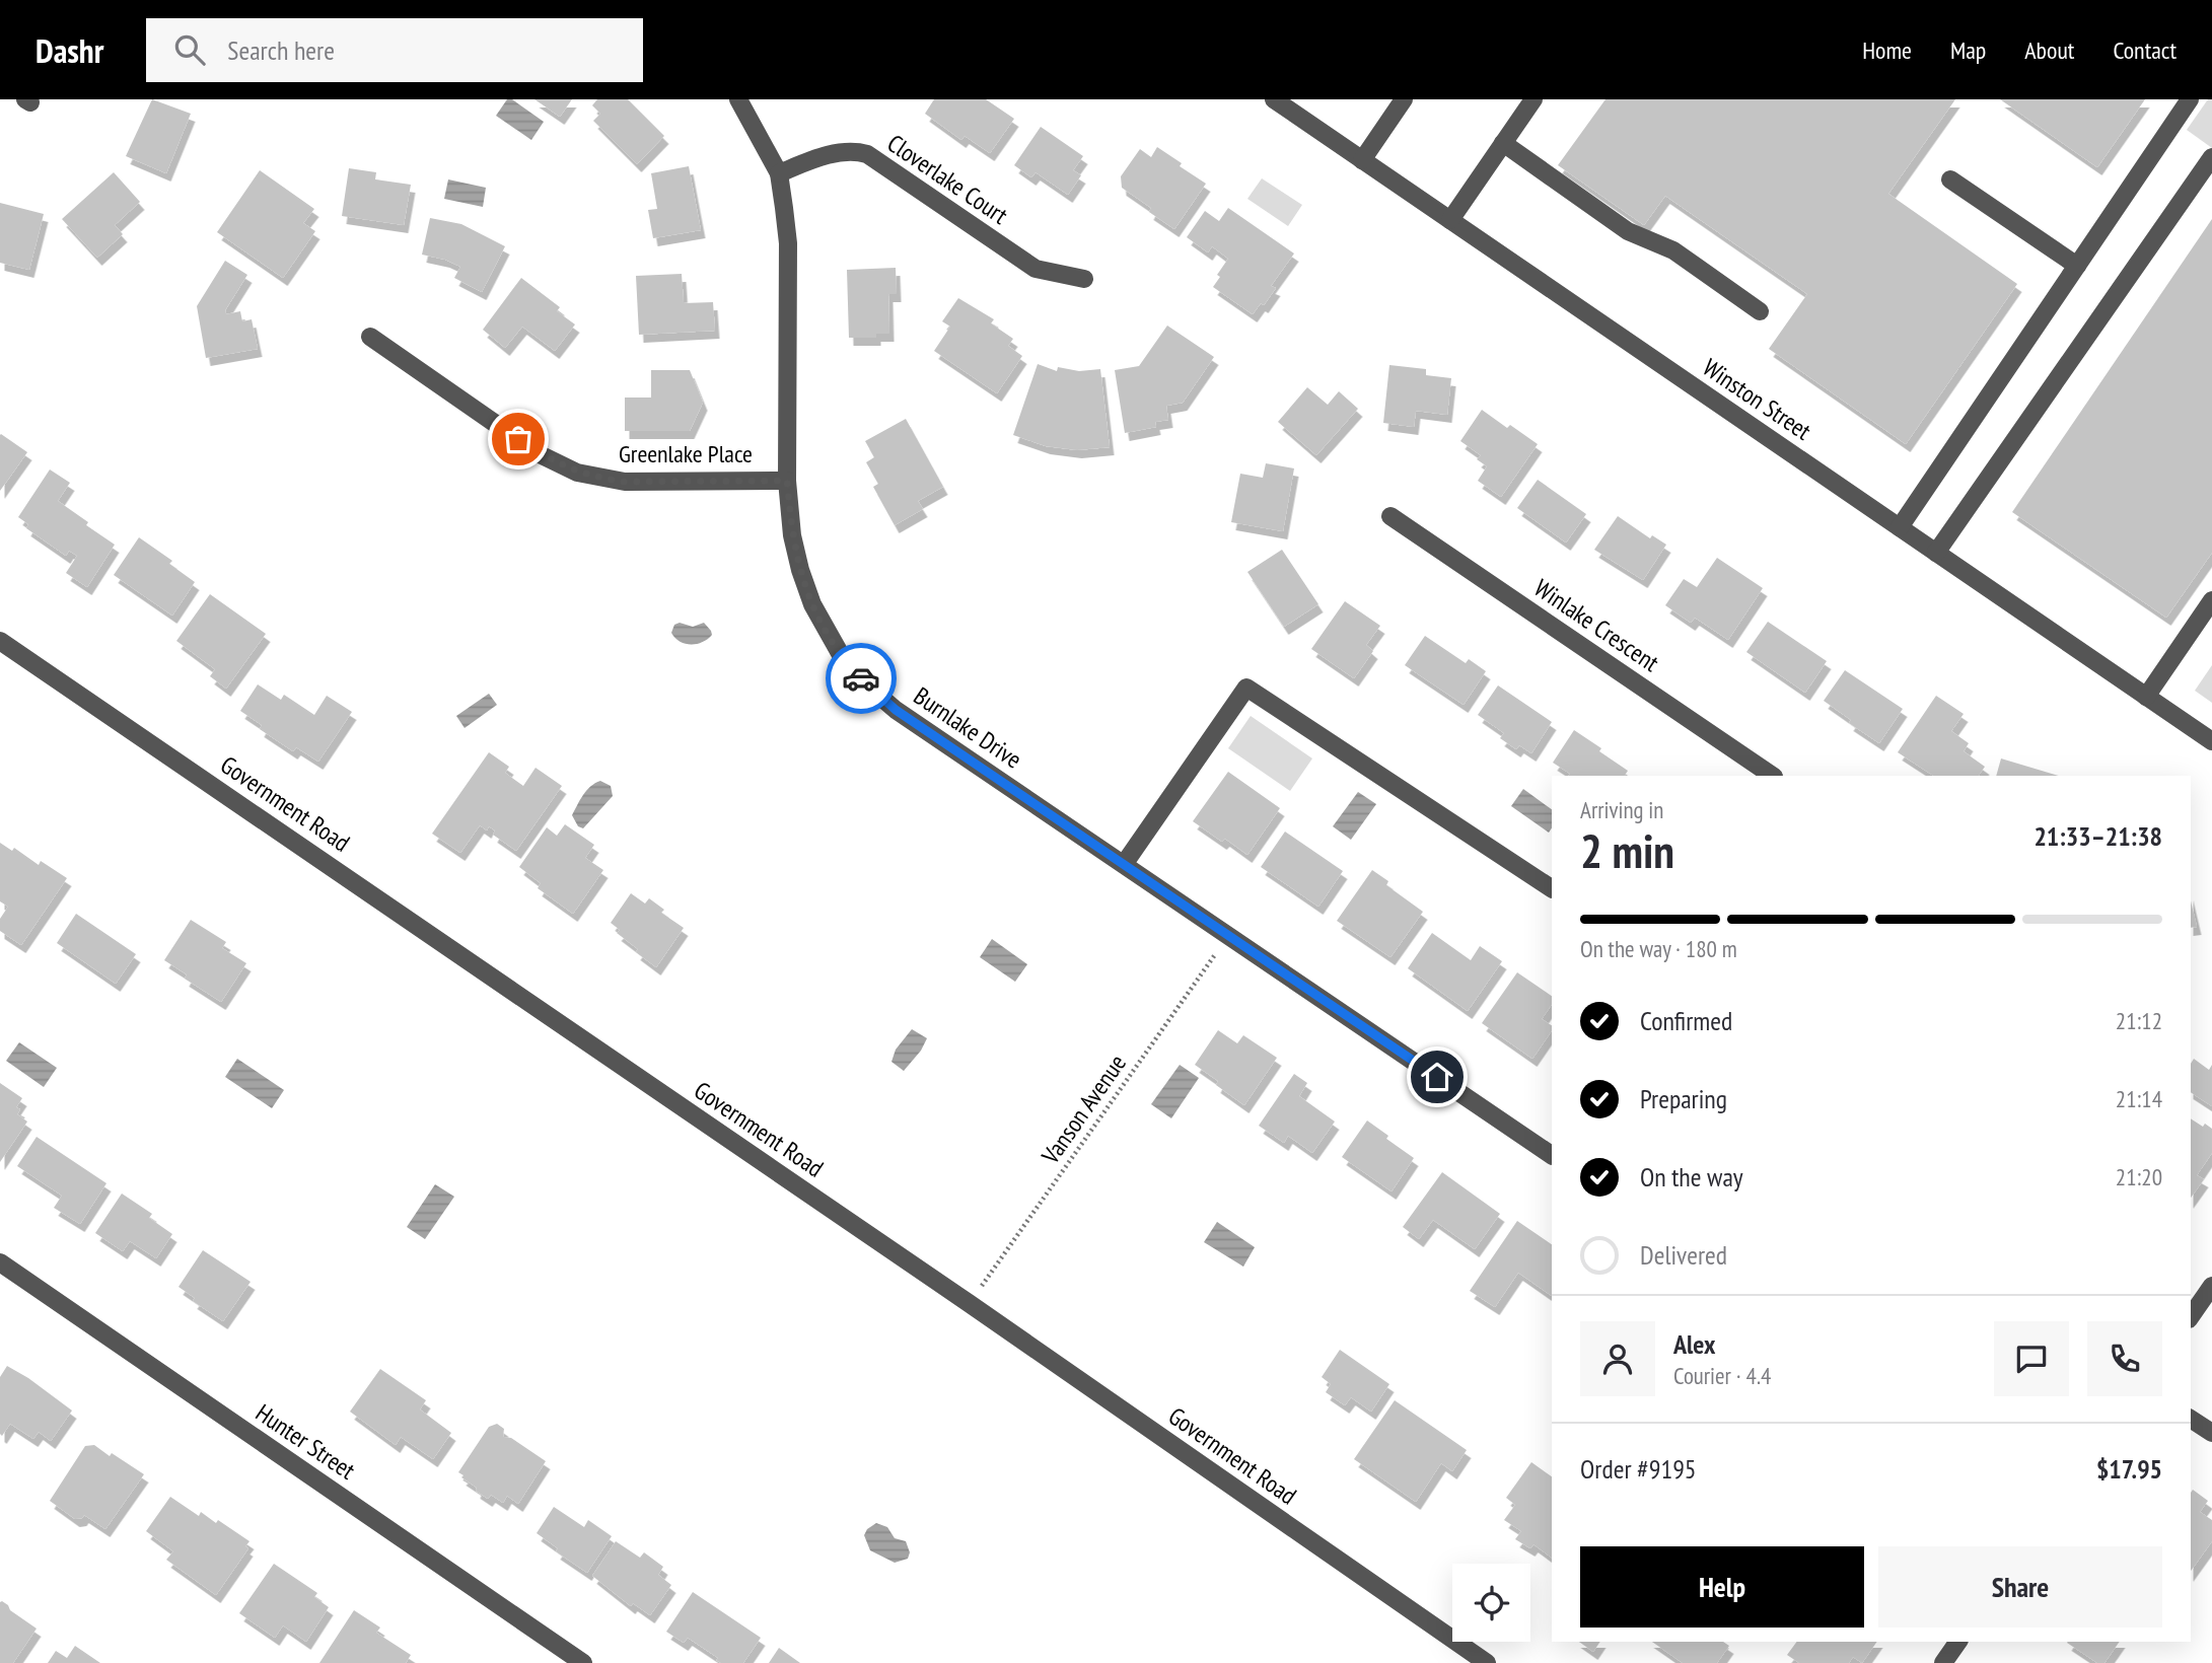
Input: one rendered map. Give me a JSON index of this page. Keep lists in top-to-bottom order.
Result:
{
  "streets": {
    "street": [
      "Cloverlake Court",
      "Winston Street",
      "Greenlake Place",
      "Winlake Crescent",
      "Burnlake Drive",
      "Government Road",
      "Hunter Street"
    ],
    "path": ["Vanson Avenue"]
  },
  "crossings": [
    ["Cloverlake Court", "Burnlake Drive"],
    ["Greenlake Place", "Burnlake Drive"],
    ["Burnlake Drive", "Vanson Avenue"],
    ["Government Road", "Vanson Avenue"]
  ],
  "page": {
    "header": "Dashr",
    "search": "Search here",
    "nav": [
      "Home",
      "Map",
      "About",
      "Contact"
    ],
    "heading": ["2 min", "Arriving in", "21:33–21:38"],
    "panel": [
      "Alex",
      "Courier · 4.4",
      "Order #9195",
      "$17.95"
    ],
    "bar": "On the way · 180 m",
    "list": [
      ["Confirmed", "21:12"],
      ["Preparing", "21:14"],
      ["On the way", "21:20"],
      "Delivered"
    ],
    "buttons": ["Help", "Share"]
  }
}
